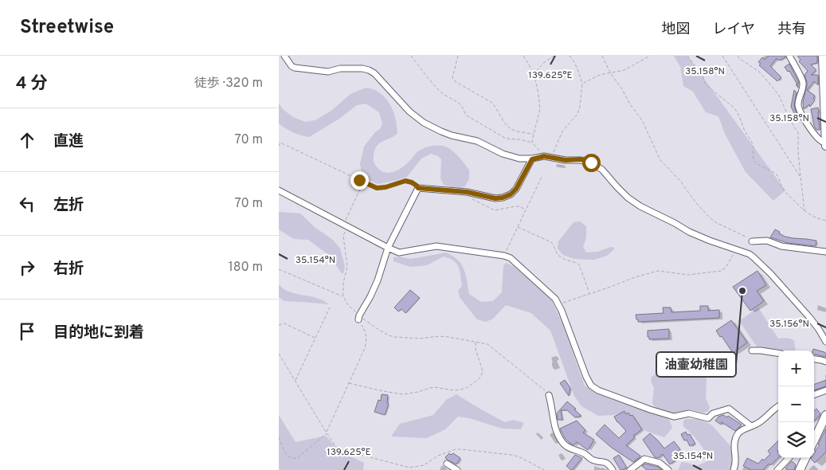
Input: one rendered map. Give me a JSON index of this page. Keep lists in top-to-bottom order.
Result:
{
  "places": ["油壷幼稚園"],
  "page": {
    "header": "Streetwise",
    "nav": ["地図", "レイヤ", "共有"],
    "heading": ["4 分", "徒歩 · 320 m"],
    "list": [
      ["直進", "70 m"],
      ["左折", "70 m"],
      ["右折", "180 m"],
      "目的地に到着"
    ],
    "map_buttons": ["+", "−"]
  },
  "coordinates": [
    "35.158°N",
    "139.625°E",
    "35.154°N",
    "35.156°N"
  ]
}
